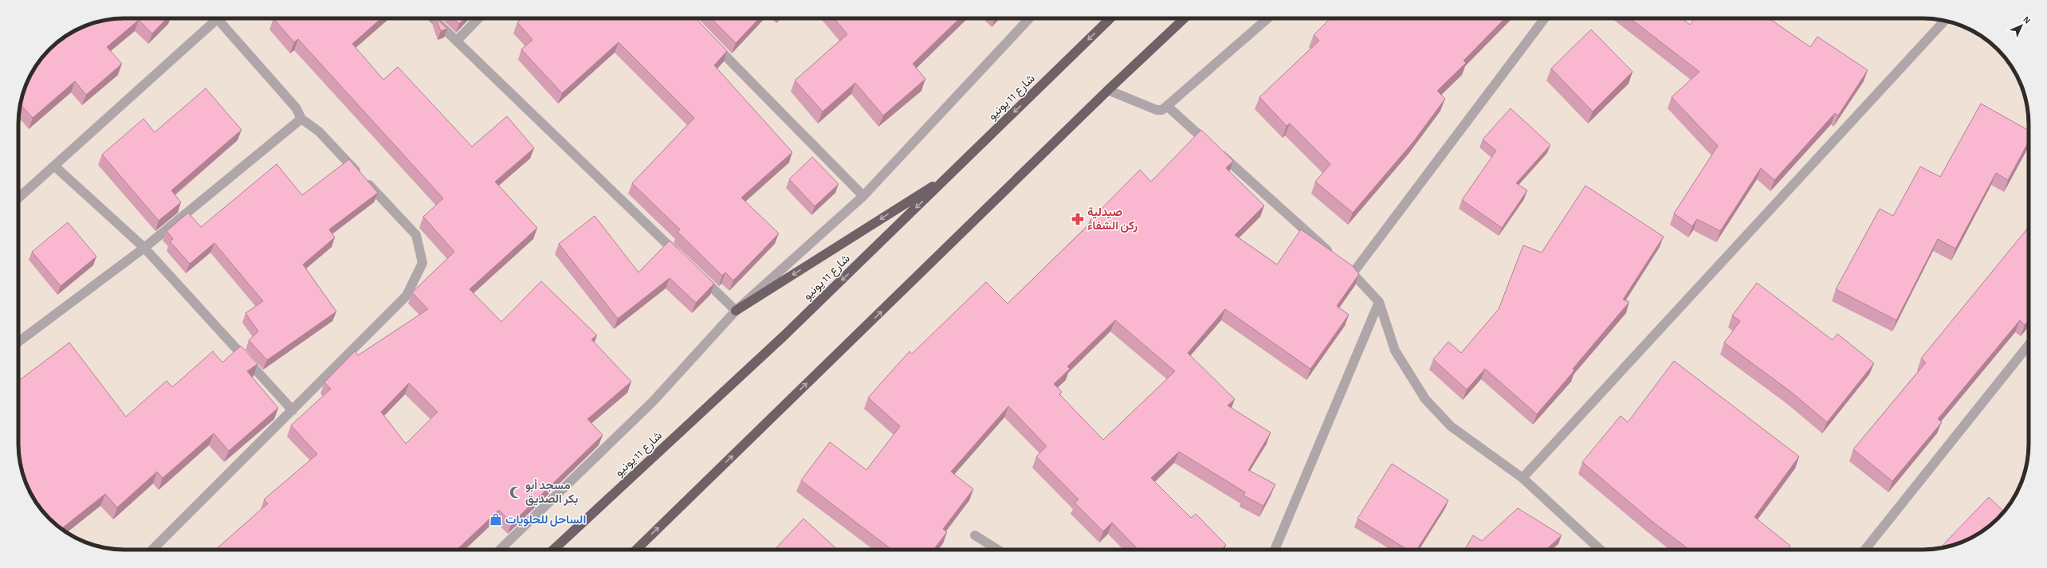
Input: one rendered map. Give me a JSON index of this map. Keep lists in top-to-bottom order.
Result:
{
  "streets": {
    "highway": ["شارع 11 يونيو"]
  },
  "places": {
    "pharmacy": ["صيدلية ركن الشفاء"],
    "mosque": ["مسجد أبو بكر الصديق"],
    "shop": ["الساحل للحلويات"]
  },
  "north": "top right"
}
